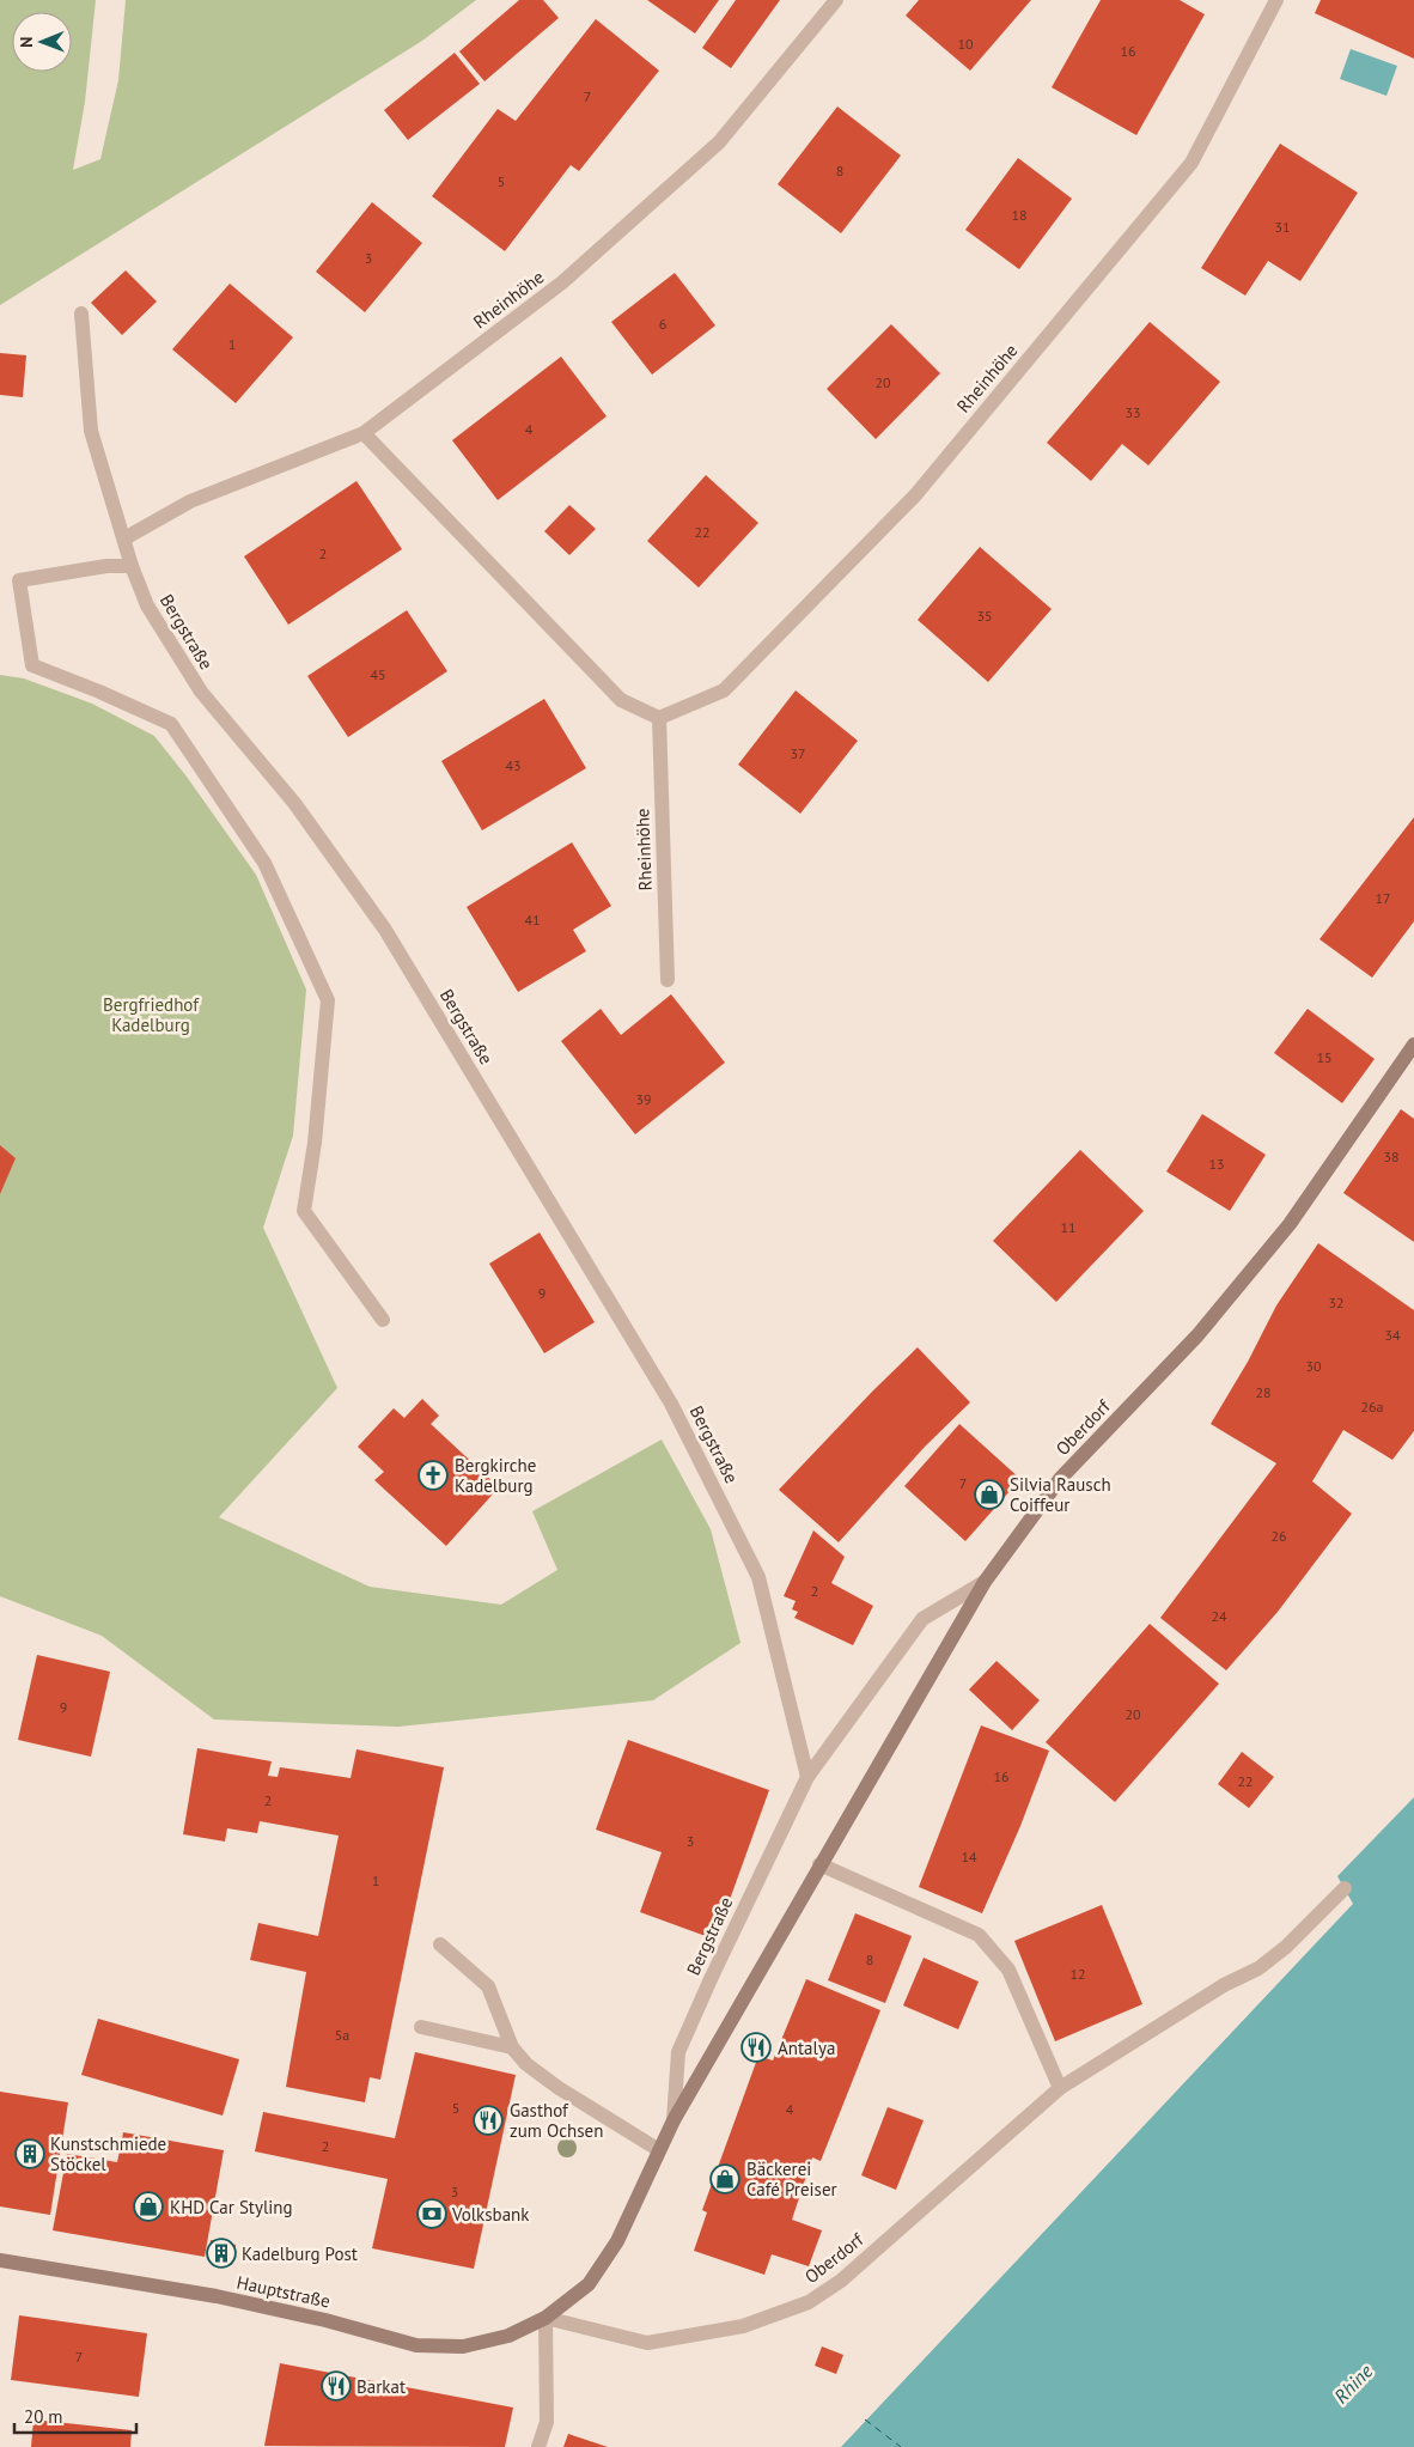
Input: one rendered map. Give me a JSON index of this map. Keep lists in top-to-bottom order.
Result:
{
  "streets": {
    "main road": ["Oberdorf", "Hauptstraße"],
    "street": ["Rheinhöhe", "Bergstraße"]
  },
  "crossings": [
    ["Rheinhöhe", "Bergstraße"],
    ["Bergstraße", "Oberdorf"],
    ["Oberdorf", "Hauptstraße"]
  ],
  "water": ["Rhine"],
  "parks": ["Bergfriedhof Kadelburg"],
  "places": {
    "church": ["Bergkirche Kadelburg"],
    "shop": ["Silvia Rausch Coiffeur", "Bäckerei Café Preiser", "KHD Car Styling"],
    "restaurant": ["Antalya", "Gasthof zum Ochsen", "Barkat"],
    "building": ["Kunstschmiede Stöckel", "Kadelburg Post"],
    "bank": ["Volksbank"]
  },
  "house_numbers": [
    "10",
    "16",
    "7",
    "8",
    "5",
    "18",
    "31",
    "3",
    "6",
    "1",
    "20",
    "33",
    "4",
    "22",
    "2",
    "35",
    "45",
    "37",
    "43",
    "17",
    "41",
    "15",
    "39",
    "38",
    "13",
    "11",
    "9",
    "32",
    "34",
    "30",
    "28",
    "26a",
    "7",
    "26",
    "2",
    "24",
    "9",
    "20",
    "16",
    "22",
    "2",
    "3",
    "14",
    "1",
    "8",
    "12",
    "5a",
    "5",
    "4",
    "2",
    "3",
    "7"
  ],
  "scale_bar": "20 m",
  "north": "left"
}
